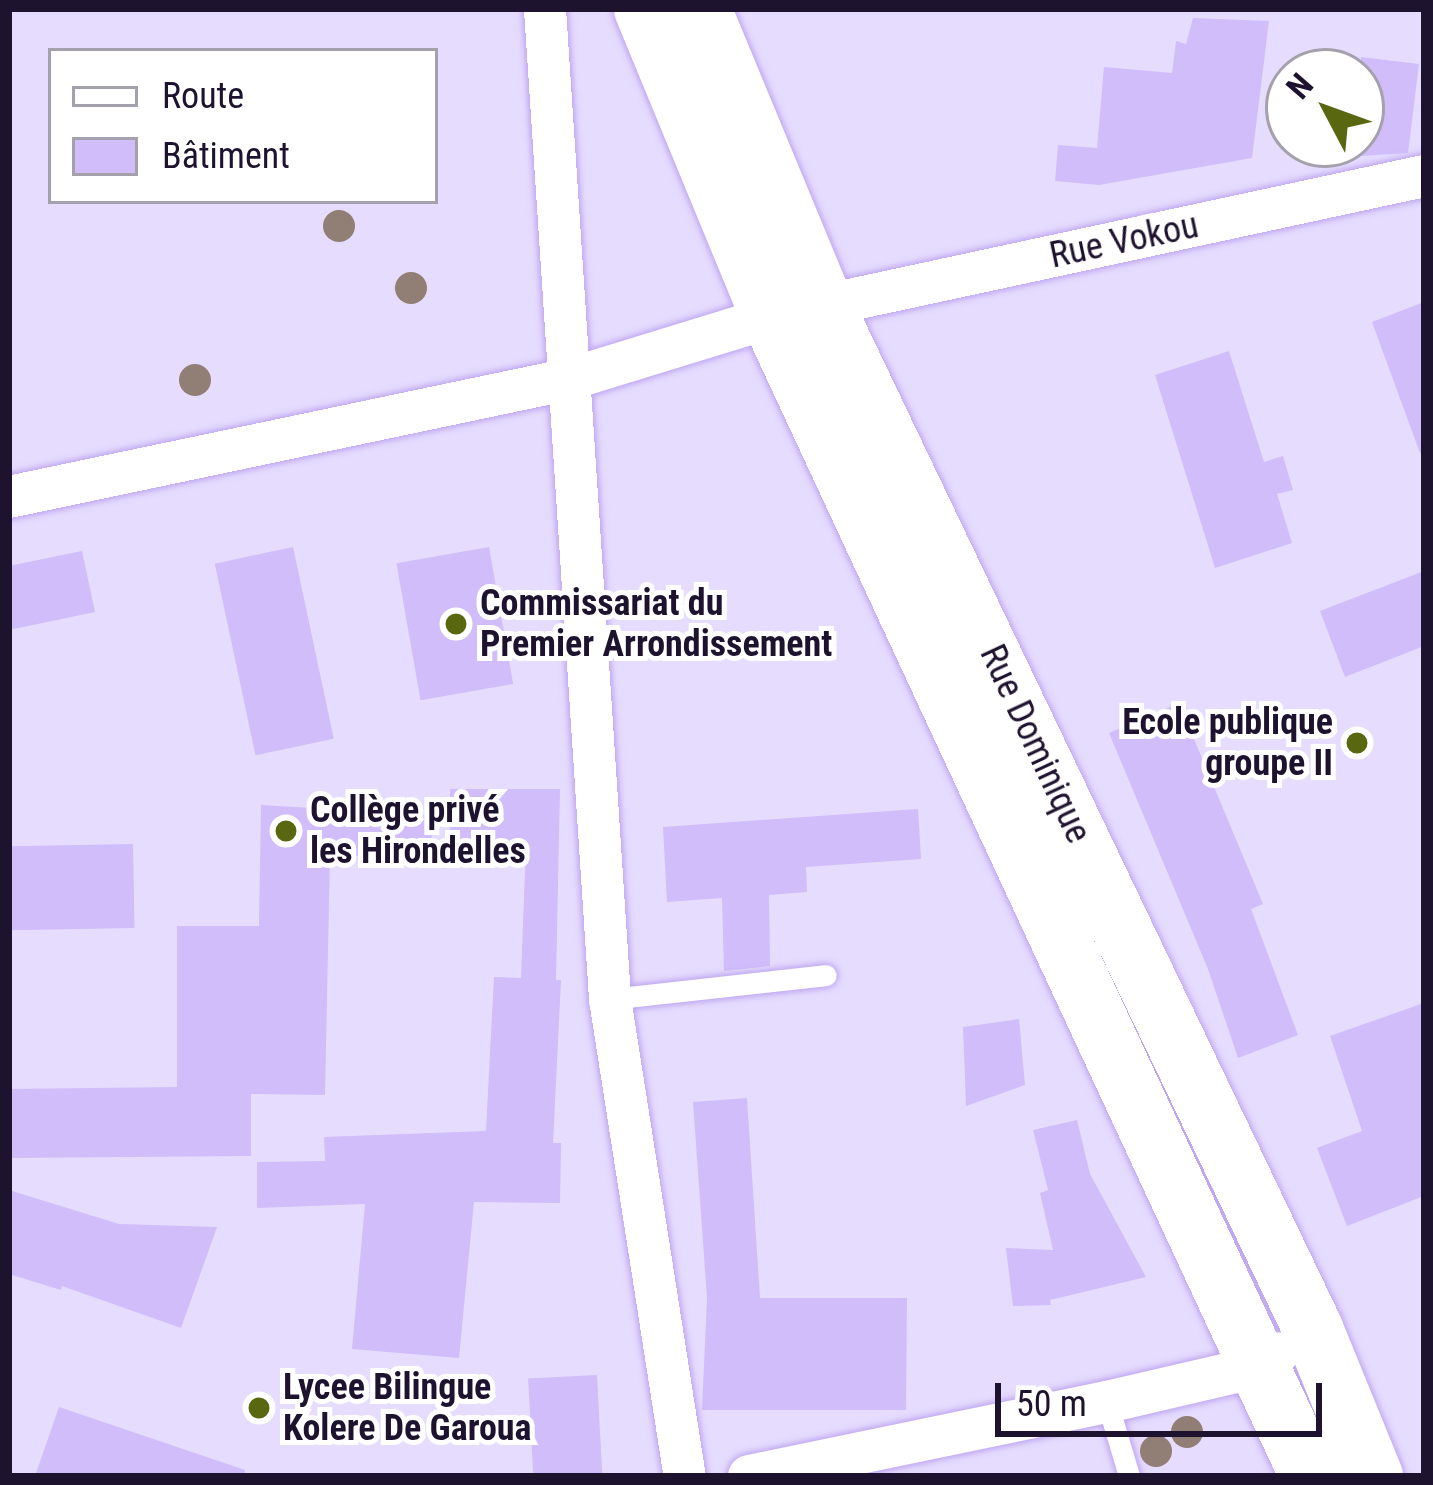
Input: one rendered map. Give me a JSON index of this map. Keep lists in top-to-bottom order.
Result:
{
  "streets": {
    "main road": ["Rue Dominique"],
    "street": ["Rue Vokou"]
  },
  "crossings": [
    ["Rue Vokou", "Rue Dominique"]
  ],
  "places": [
    "Commissariat du Premier Arrondissement",
    "Ecole publique groupe II",
    "Collège privé les Hirondelles",
    "Lycee Bilingue Kolere De Garoua"
  ],
  "legend": ["Route", "Bâtiment"],
  "scale_bar": "50 m",
  "north": "top left"
}
